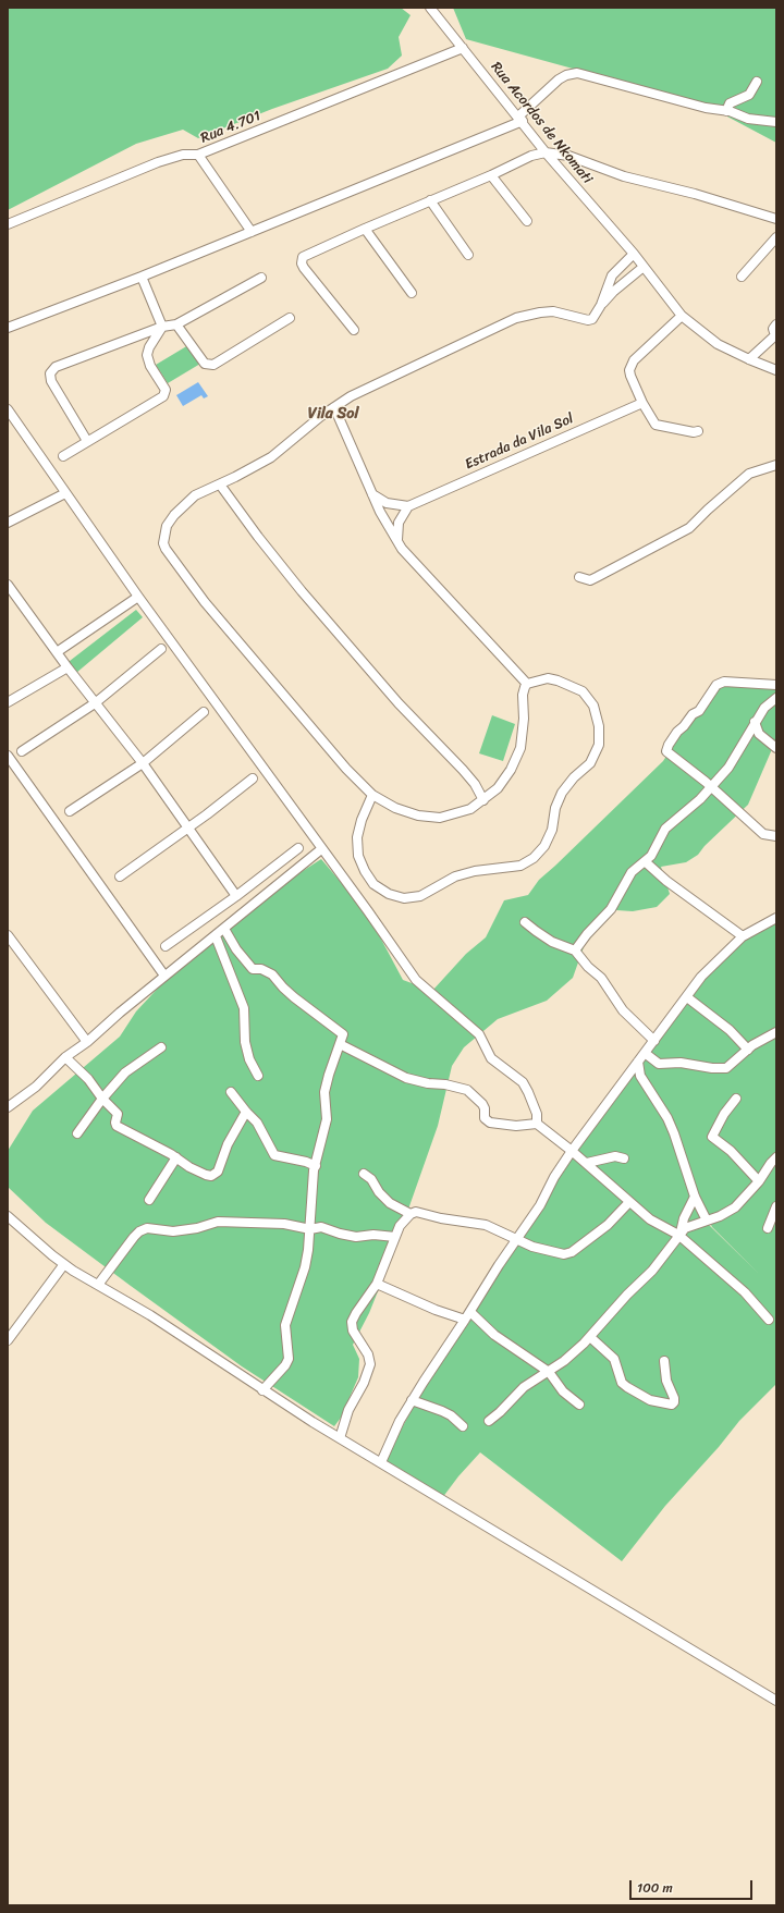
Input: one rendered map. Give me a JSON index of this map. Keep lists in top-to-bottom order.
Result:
{
  "streets": {
    "street": ["Rua Acordos de Nkomati", "Rua 4.701", "Estrada da Vila Sol"]
  },
  "crossings": [
    ["Rua Acordos de Nkomati", "Rua 4.701"]
  ],
  "districts": ["Vila Sol"],
  "scale_bar": "100 m"
}
